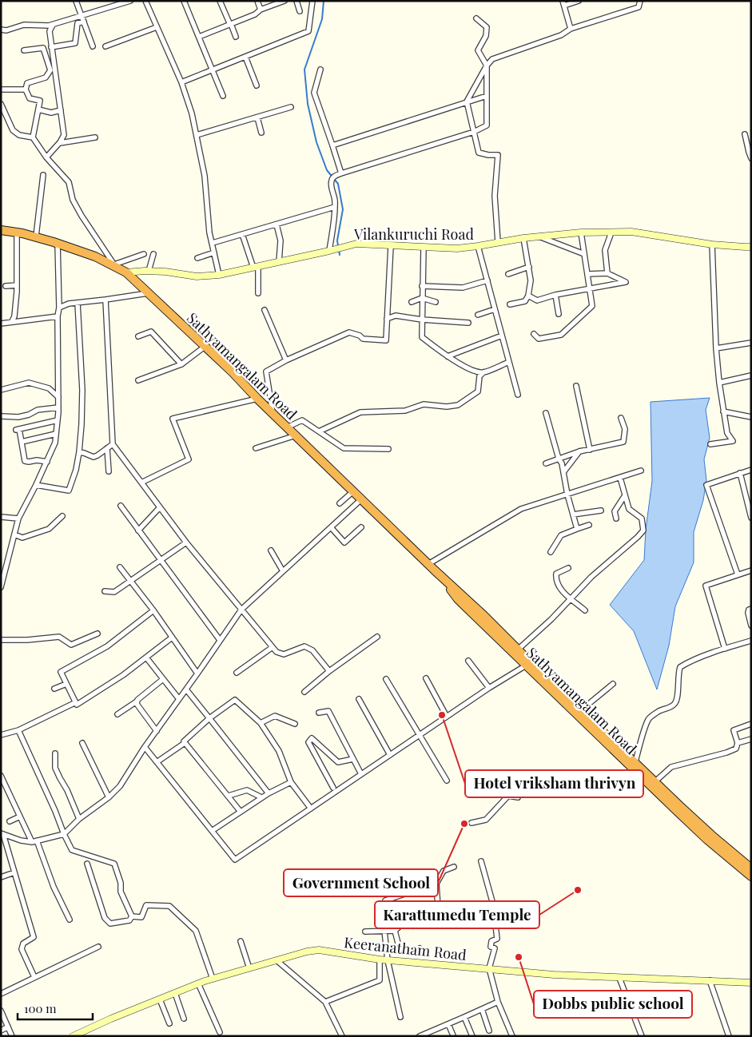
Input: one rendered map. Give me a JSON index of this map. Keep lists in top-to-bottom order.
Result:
{
  "streets": {
    "highway": ["Sathyamangalam Road"],
    "street": ["Vilankuruchi Road", "Keeranatham Road"]
  },
  "crossings": [
    ["Vilankuruchi Road", "Sathyamangalam Road"]
  ],
  "places": [
    "Hotel vriksham thrivyn",
    "Government School",
    "Karattumedu Temple",
    "Dobbs public school"
  ],
  "scale_bar": "100 m"
}
